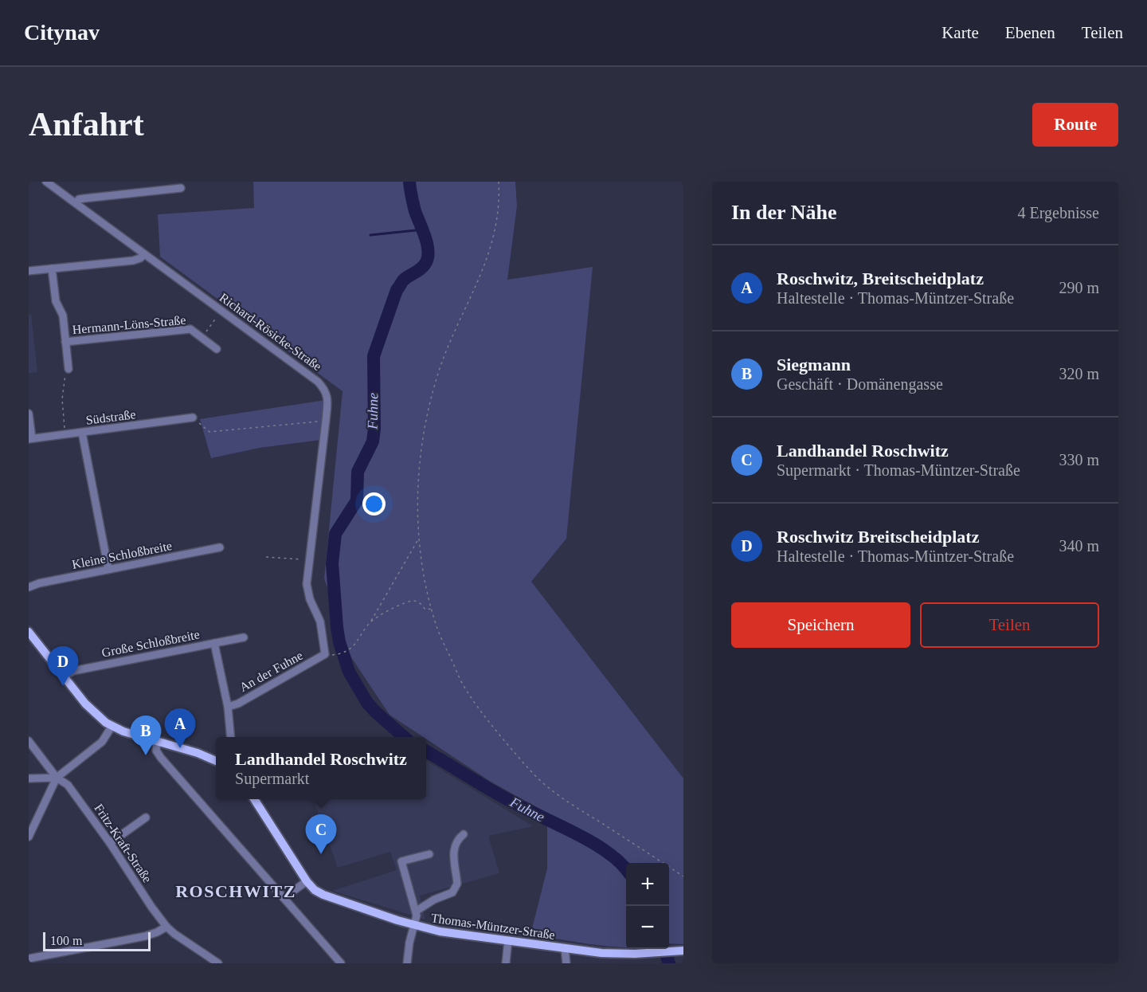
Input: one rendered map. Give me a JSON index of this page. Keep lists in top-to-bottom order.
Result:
{
  "streets": {
    "main road": ["Thomas-Müntzer-Straße"],
    "street": [
      "Hermann-Löns-Straße",
      "Richard-Rösicke-Straße",
      "Südstraße",
      "Kleine Schloßbreite",
      "Große Schloßbreite",
      "An der Fuhne",
      "Fritz-Kraft-Straße"
    ]
  },
  "crossings": [
    ["Richard-Rösicke-Straße", "An der Fuhne"]
  ],
  "districts": ["ROSCHWITZ"],
  "water": ["Fuhne"],
  "scale_bar": "100 m",
  "page": {
    "header": "Citynav",
    "nav": ["Karte", "Ebenen", "Teilen"],
    "buttons": [
      "Route",
      ["Speichern", "Teilen"]
    ],
    "title": "Anfahrt",
    "heading": ["In der Nähe", "4 Ergebnisse"],
    "list": [
      {
        "mark": "A",
        "name": "Roschwitz, Breitscheidplatz",
        "note": "Haltestelle · Thomas-Müntzer-Straße",
        "value": "290 m"
      },
      {
        "mark": "B",
        "name": "Siegmann",
        "note": "Geschäft · Domänengasse",
        "value": "320 m"
      },
      {
        "mark": "C",
        "name": "Landhandel Roschwitz",
        "note": "Supermarkt · Thomas-Müntzer-Straße",
        "value": "330 m"
      },
      {
        "mark": "D",
        "name": "Roschwitz Breitscheidplatz",
        "note": "Haltestelle · Thomas-Müntzer-Straße",
        "value": "340 m"
      }
    ],
    "pins": [
      "D",
      "A",
      "B",
      "C"
    ],
    "popup": ["Landhandel Roschwitz", "Supermarkt"],
    "map_buttons": ["+", "−"],
    "scale": "100 m"
  }
}
